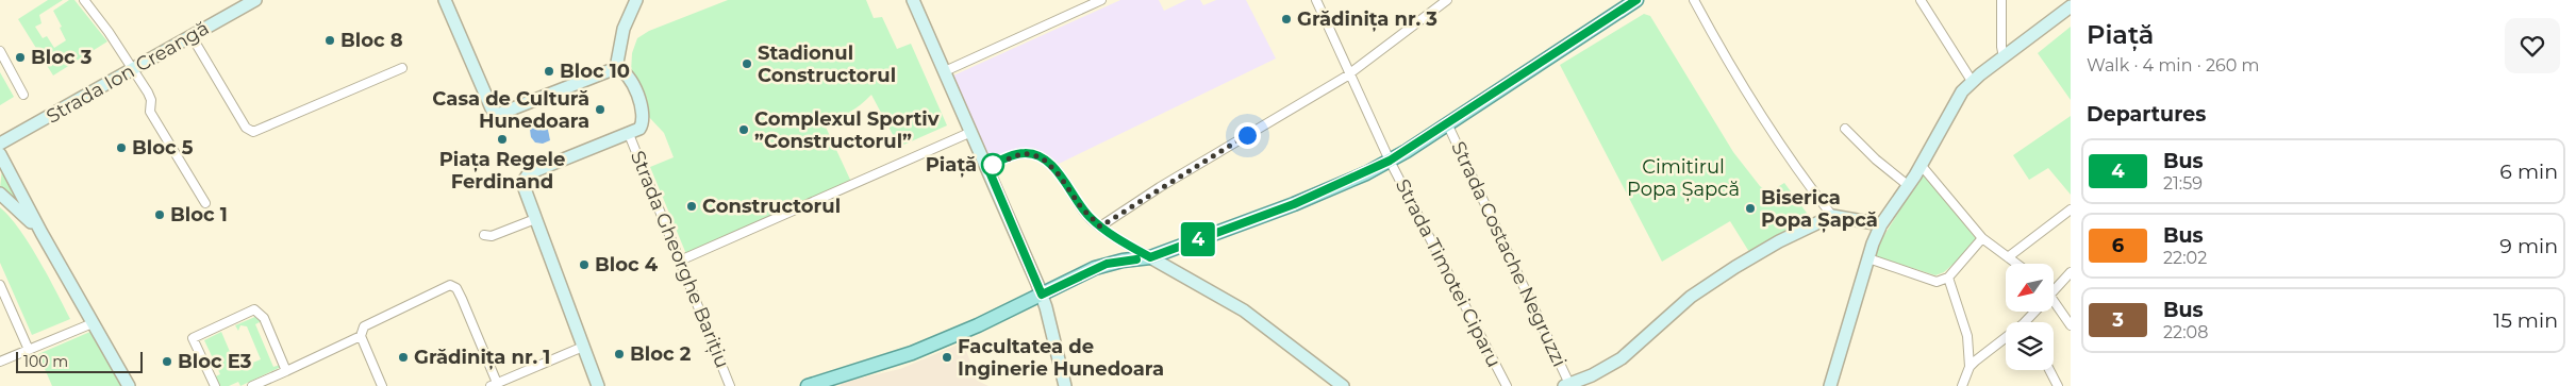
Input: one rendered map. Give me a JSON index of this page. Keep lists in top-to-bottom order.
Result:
{
  "streets": {
    "street": [
      "Strada Ion Creangă",
      "Strada Costache Negruzzi",
      "Strada Gheorghe Barițiu",
      "Strada Timotei Ciparu"
    ]
  },
  "parks": ["Cimitirul Popa Șapcă"],
  "places": [
    "Grădinița nr. 3",
    "Bloc 8",
    "Bloc 3",
    "Stadionul Constructorul",
    "Bloc 10",
    "Casa de Cultură Hunedoara",
    "Complexul Sportiv ”Constructorul”",
    "Piața Regele Ferdinand",
    "Bloc 5",
    "Piață",
    "Constructorul",
    "Biserica Popa Șapcă",
    "Bloc 1",
    "Bloc 4",
    "Bloc 2",
    "Grădinița nr. 1",
    "Facultatea de Inginerie Hunedoara",
    "Bloc E3"
  ],
  "lines": ["bus line 4"],
  "scale_bar": "100 m",
  "north": "bottom left",
  "page": {
    "on_map": "4",
    "heading": [
      ["Piață", "Walk · 4 min · 260 m"],
      "Departures"
    ],
    "list": [
      {
        "mark": "4",
        "name": "Bus",
        "note": "21:59",
        "value": "6 min"
      },
      {
        "mark": "6",
        "name": "Bus",
        "note": "22:02",
        "value": "9 min"
      },
      {
        "mark": "3",
        "name": "Bus",
        "note": "22:08",
        "value": "15 min"
      }
    ],
    "scale": "100 m"
  }
}
